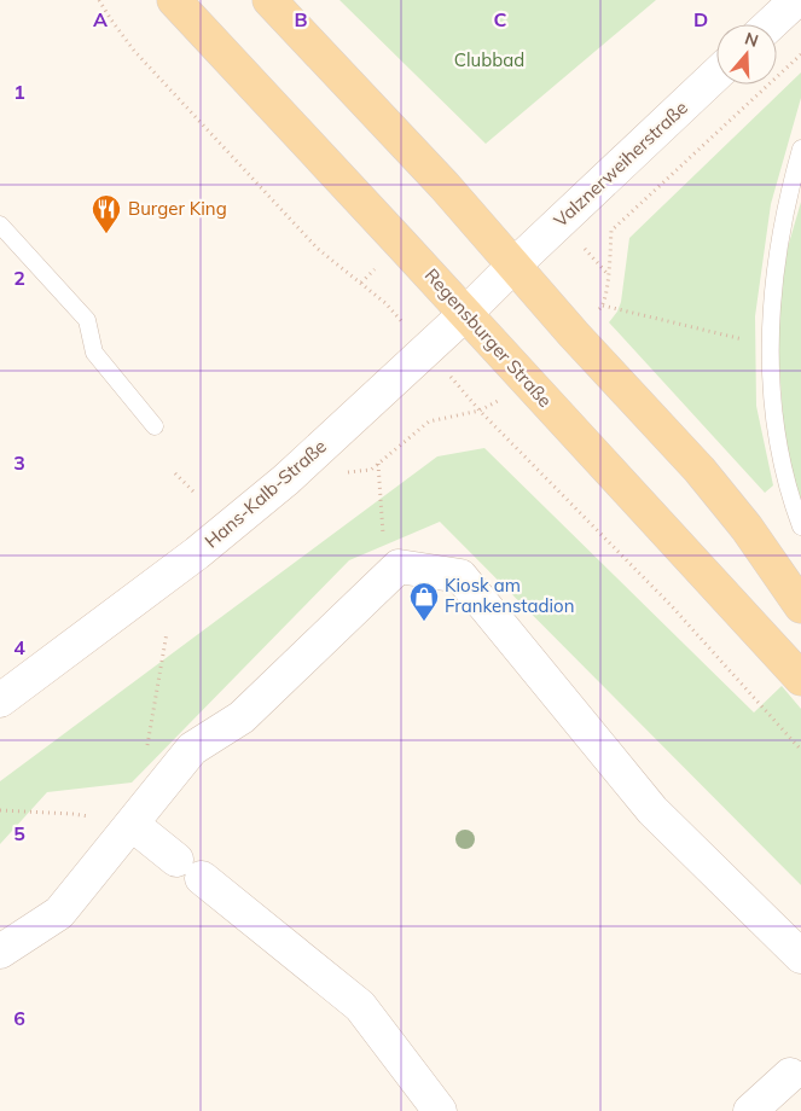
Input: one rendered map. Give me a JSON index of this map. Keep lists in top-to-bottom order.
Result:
{
  "streets": {
    "main road": ["Regensburger Straße"],
    "street": ["Valznerweiherstraße", "Hans-Kalb-Straße"]
  },
  "crossings": [
    ["Valznerweiherstraße", "Hans-Kalb-Straße"],
    ["Regensburger Straße", "Hans-Kalb-Straße"]
  ],
  "parks": ["Clubbad"],
  "places": {
    "restaurant": ["Burger King"],
    "shop": ["Kiosk am Frankenstadion"]
  },
  "north": "top",
  "grid": {
    "columns": [
      "A",
      "B",
      "C",
      "D"
    ],
    "rows": [
      "1",
      "2",
      "3",
      "4",
      "5",
      "6"
    ]
  }
}
